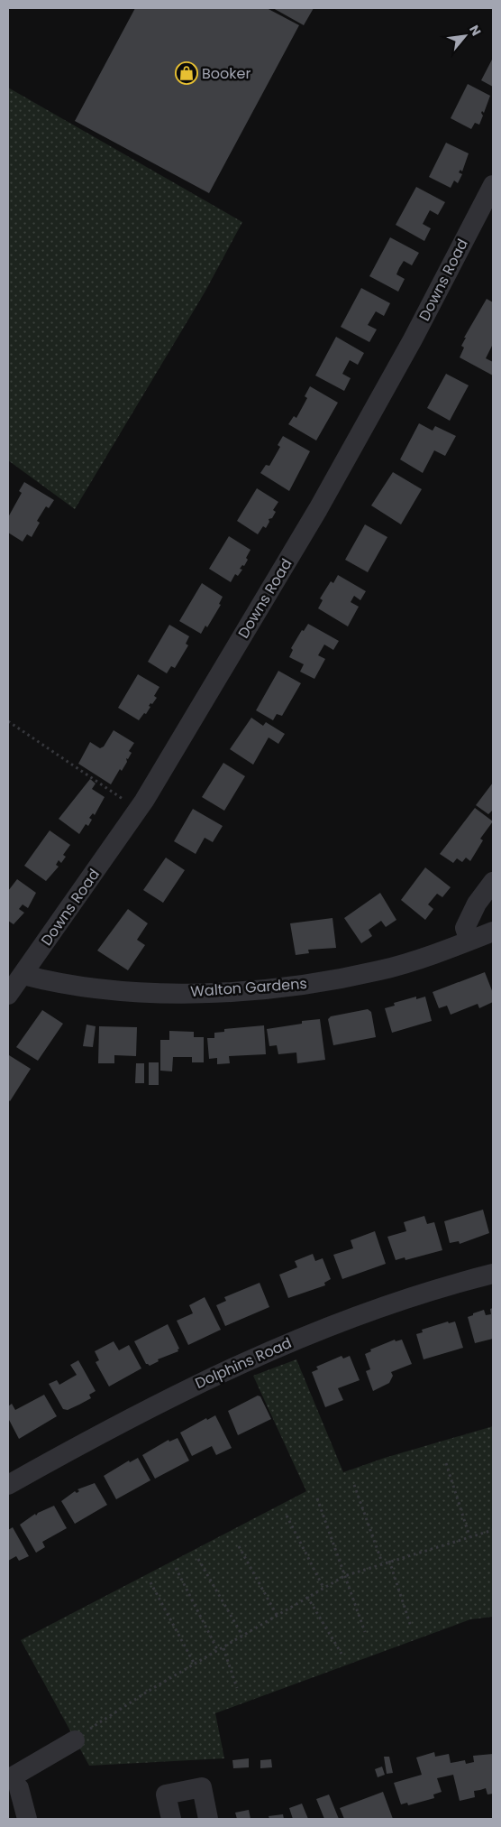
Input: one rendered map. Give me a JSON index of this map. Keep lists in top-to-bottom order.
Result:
{
  "streets": {
    "street": ["Downs Road", "Walton Gardens", "Dolphins Road"]
  },
  "crossings": [
    ["Downs Road", "Walton Gardens"]
  ],
  "places": {
    "shop": ["Booker"]
  },
  "north": "top right"
}
